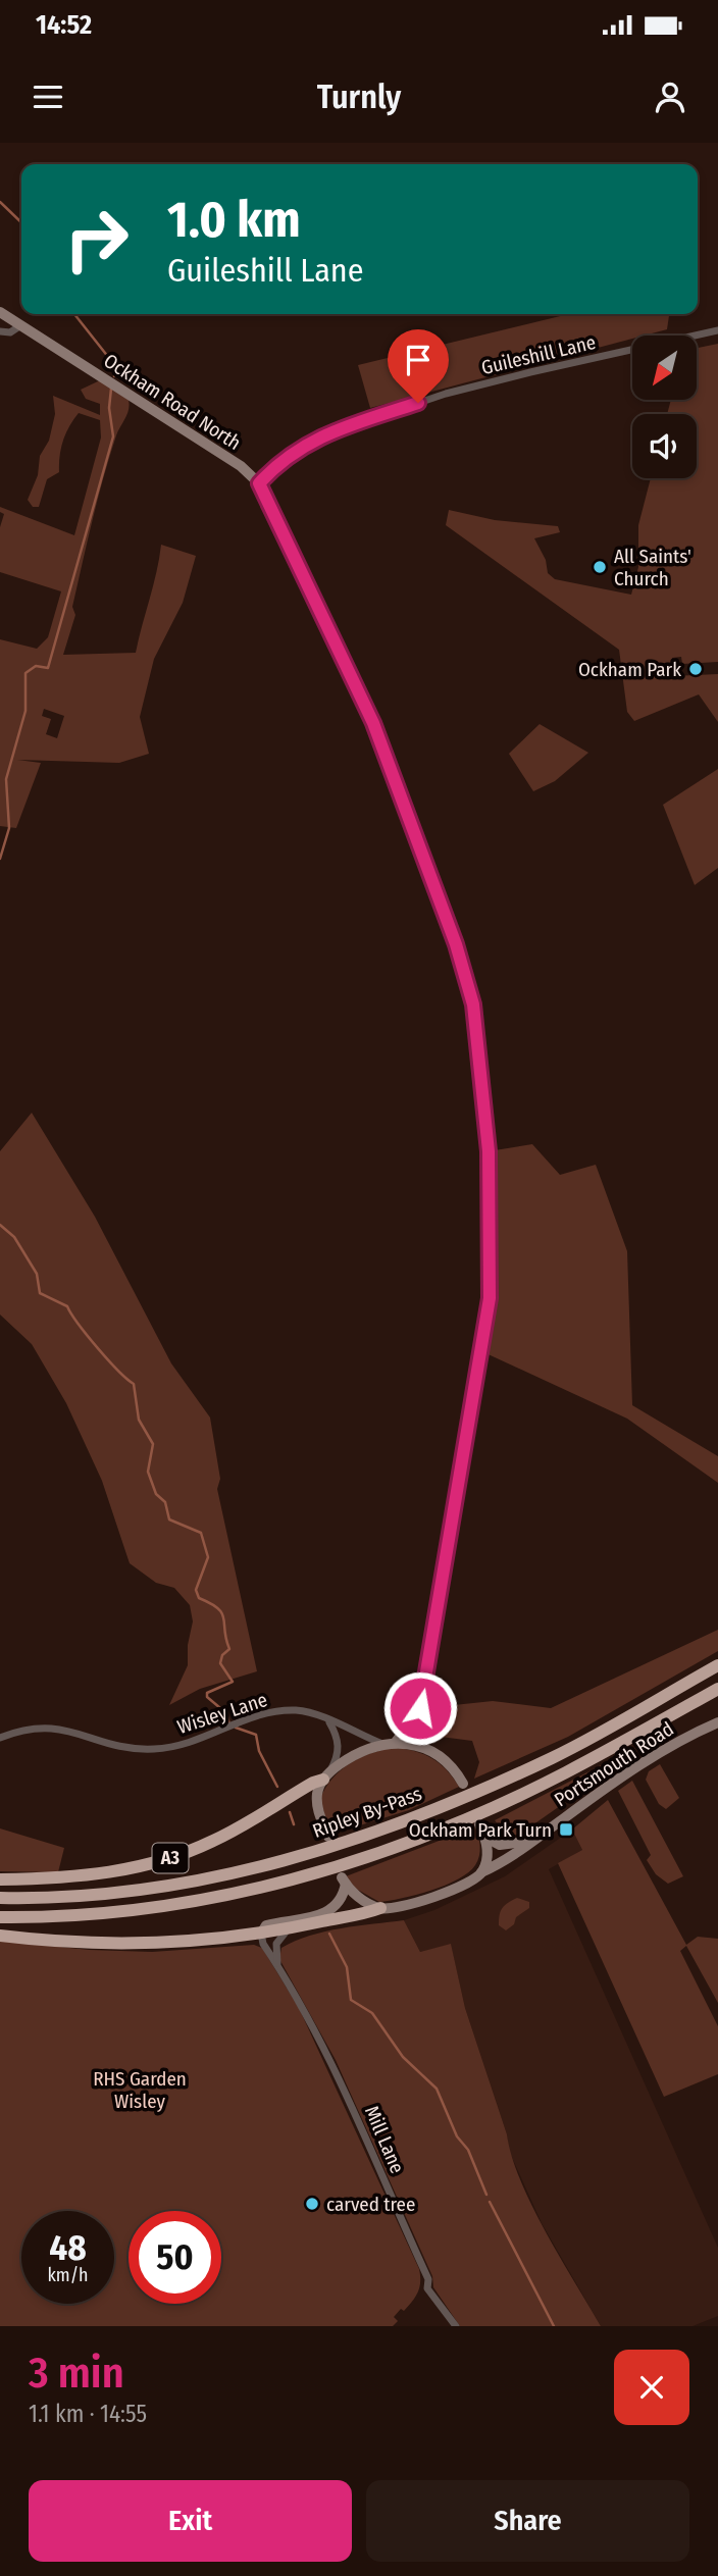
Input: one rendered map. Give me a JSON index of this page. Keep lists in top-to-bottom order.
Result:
{
  "streets": {
    "highway": ["Ripley By-Pass", "A3"],
    "main road": ["Ockham Road North", "Portsmouth Road"],
    "street": ["Guileshill Lane", "Wisley Lane", "Mill Lane"]
  },
  "crossings": [
    ["Guileshill Lane", "Ockham Road North"]
  ],
  "parks": ["RHS Garden Wisley"],
  "places": {
    "other": ["All Saints' Church", "Ockham Park", "carved tree"],
    "transit": ["Ockham Park Turn"]
  },
  "north": "bottom left",
  "page": {
    "status": "14:52",
    "header": "Turnly",
    "turn": ["1.0 km", "Guileshill Lane"],
    "speed": "48 km/h",
    "limit": "50",
    "heading": ["3 min", "1.1 km · 14:55"],
    "buttons": ["Exit", "Share"]
  }
}
